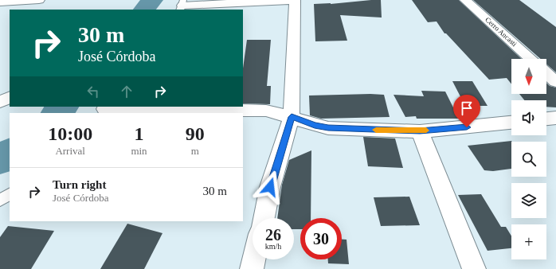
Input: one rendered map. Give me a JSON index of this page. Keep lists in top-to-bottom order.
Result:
{
  "streets": {
    "street": ["Cerro Ancasti"]
  },
  "north": "bottom",
  "page": {
    "turn": ["30 m", "José Córdoba"],
    "map_buttons": "+",
    "eta": [
      "10:00",
      "Arrival",
      "1",
      "min",
      "90",
      "m"
    ],
    "list": [
      {
        "name": "Turn right",
        "note": "José Córdoba",
        "value": "30 m"
      }
    ],
    "speed": "26 km/h",
    "limit": "30"
  }
}
